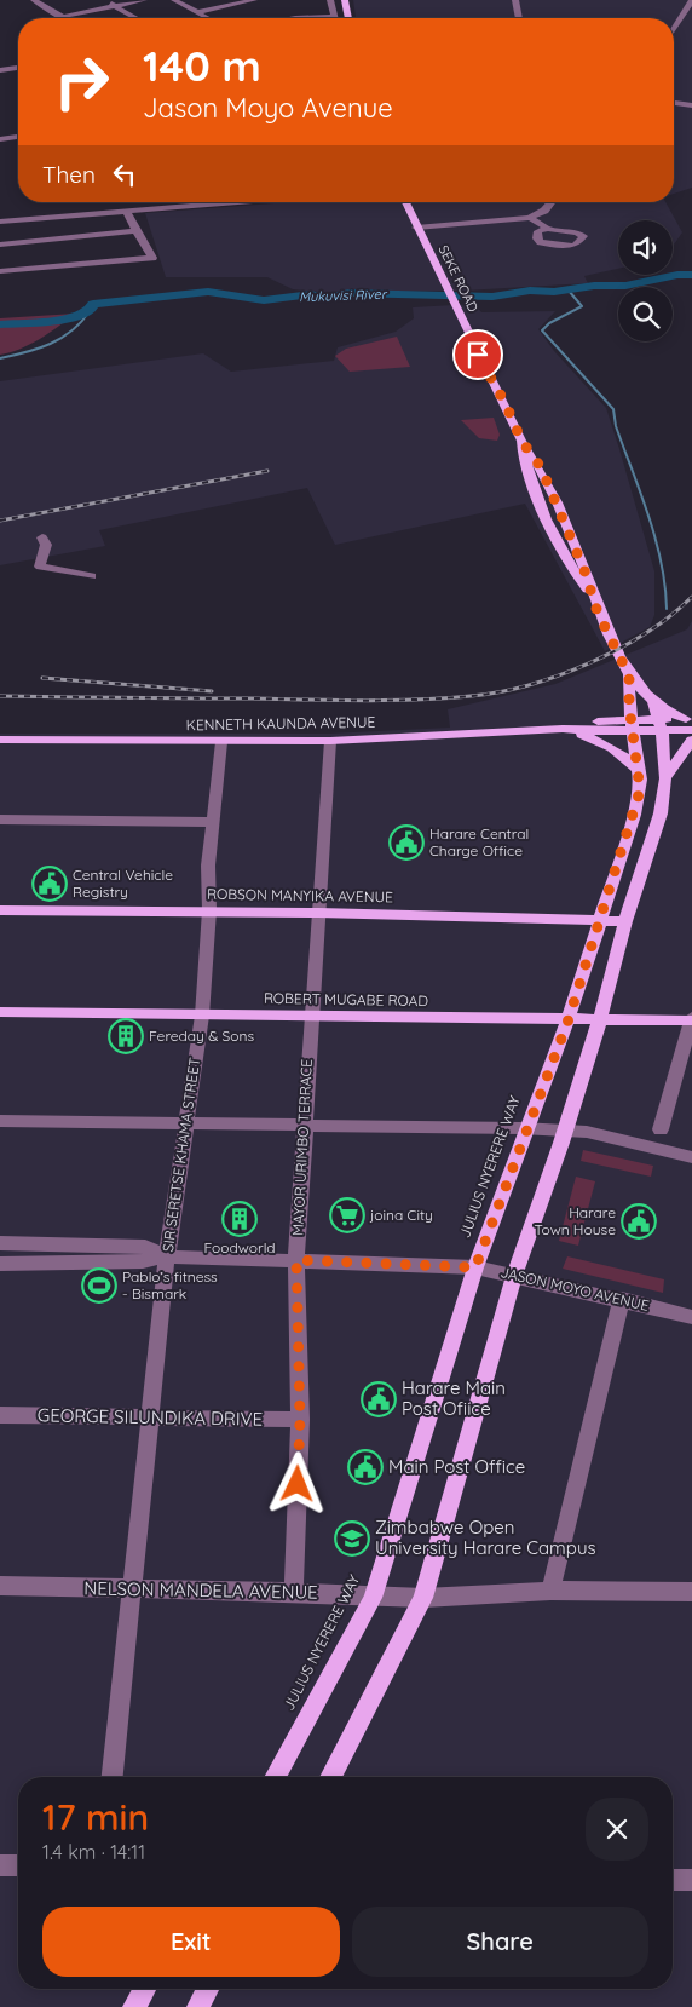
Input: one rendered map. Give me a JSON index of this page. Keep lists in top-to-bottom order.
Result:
{
  "streets": {
    "main road": [
      "SEKE ROAD",
      "KENNETH KAUNDA AVENUE",
      "ROBSON MANYIKA AVENUE",
      "ROBERT MUGABE ROAD",
      "JULIUS NYERERE WAY"
    ],
    "street": [
      "MAYOR URIMBO TERRACE",
      "SIR SERETSE KHAMA STREET",
      "JASON MOYO AVENUE",
      "GEORGE SILUNDIKA DRIVE",
      "NELSON MANDELA AVENUE"
    ]
  },
  "crossings": [
    ["SEKE ROAD", "JULIUS NYERERE WAY"],
    ["KENNETH KAUNDA AVENUE", "MAYOR URIMBO TERRACE"],
    ["KENNETH KAUNDA AVENUE", "SIR SERETSE KHAMA STREET"],
    ["ROBSON MANYIKA AVENUE", "MAYOR URIMBO TERRACE"],
    ["ROBSON MANYIKA AVENUE", "SIR SERETSE KHAMA STREET"],
    ["ROBSON MANYIKA AVENUE", "JULIUS NYERERE WAY"],
    ["ROBERT MUGABE ROAD", "MAYOR URIMBO TERRACE"],
    ["ROBERT MUGABE ROAD", "SIR SERETSE KHAMA STREET"],
    ["ROBERT MUGABE ROAD", "JULIUS NYERERE WAY"],
    ["MAYOR URIMBO TERRACE", "JASON MOYO AVENUE"],
    ["MAYOR URIMBO TERRACE", "GEORGE SILUNDIKA DRIVE"],
    ["MAYOR URIMBO TERRACE", "NELSON MANDELA AVENUE"],
    ["SIR SERETSE KHAMA STREET", "JASON MOYO AVENUE"],
    ["SIR SERETSE KHAMA STREET", "GEORGE SILUNDIKA DRIVE"],
    ["SIR SERETSE KHAMA STREET", "NELSON MANDELA AVENUE"],
    ["JULIUS NYERERE WAY", "JASON MOYO AVENUE"],
    ["JULIUS NYERERE WAY", "NELSON MANDELA AVENUE"]
  ],
  "water": ["Mukuvisi River"],
  "places": {
    "public building": [
      "Harare Central Charge Office",
      "Central Vehicle Registry",
      "Harare Town House",
      "Harare Main Post Ofiice",
      "Main Post Office"
    ],
    "building": ["Fereday & Sons", "Foodworld"],
    "supermarket": ["joina City"],
    "sports": ["Pablo’s fitness - Bismark"],
    "school or university": ["Zimbabwe Open University Harare Campus"]
  },
  "page": {
    "turn": ["140 m", "Jason Moyo Avenue"],
    "then": "Then",
    "heading": ["17 min", "1.4 km · 14:11"],
    "buttons": ["Exit", "Share"]
  }
}
